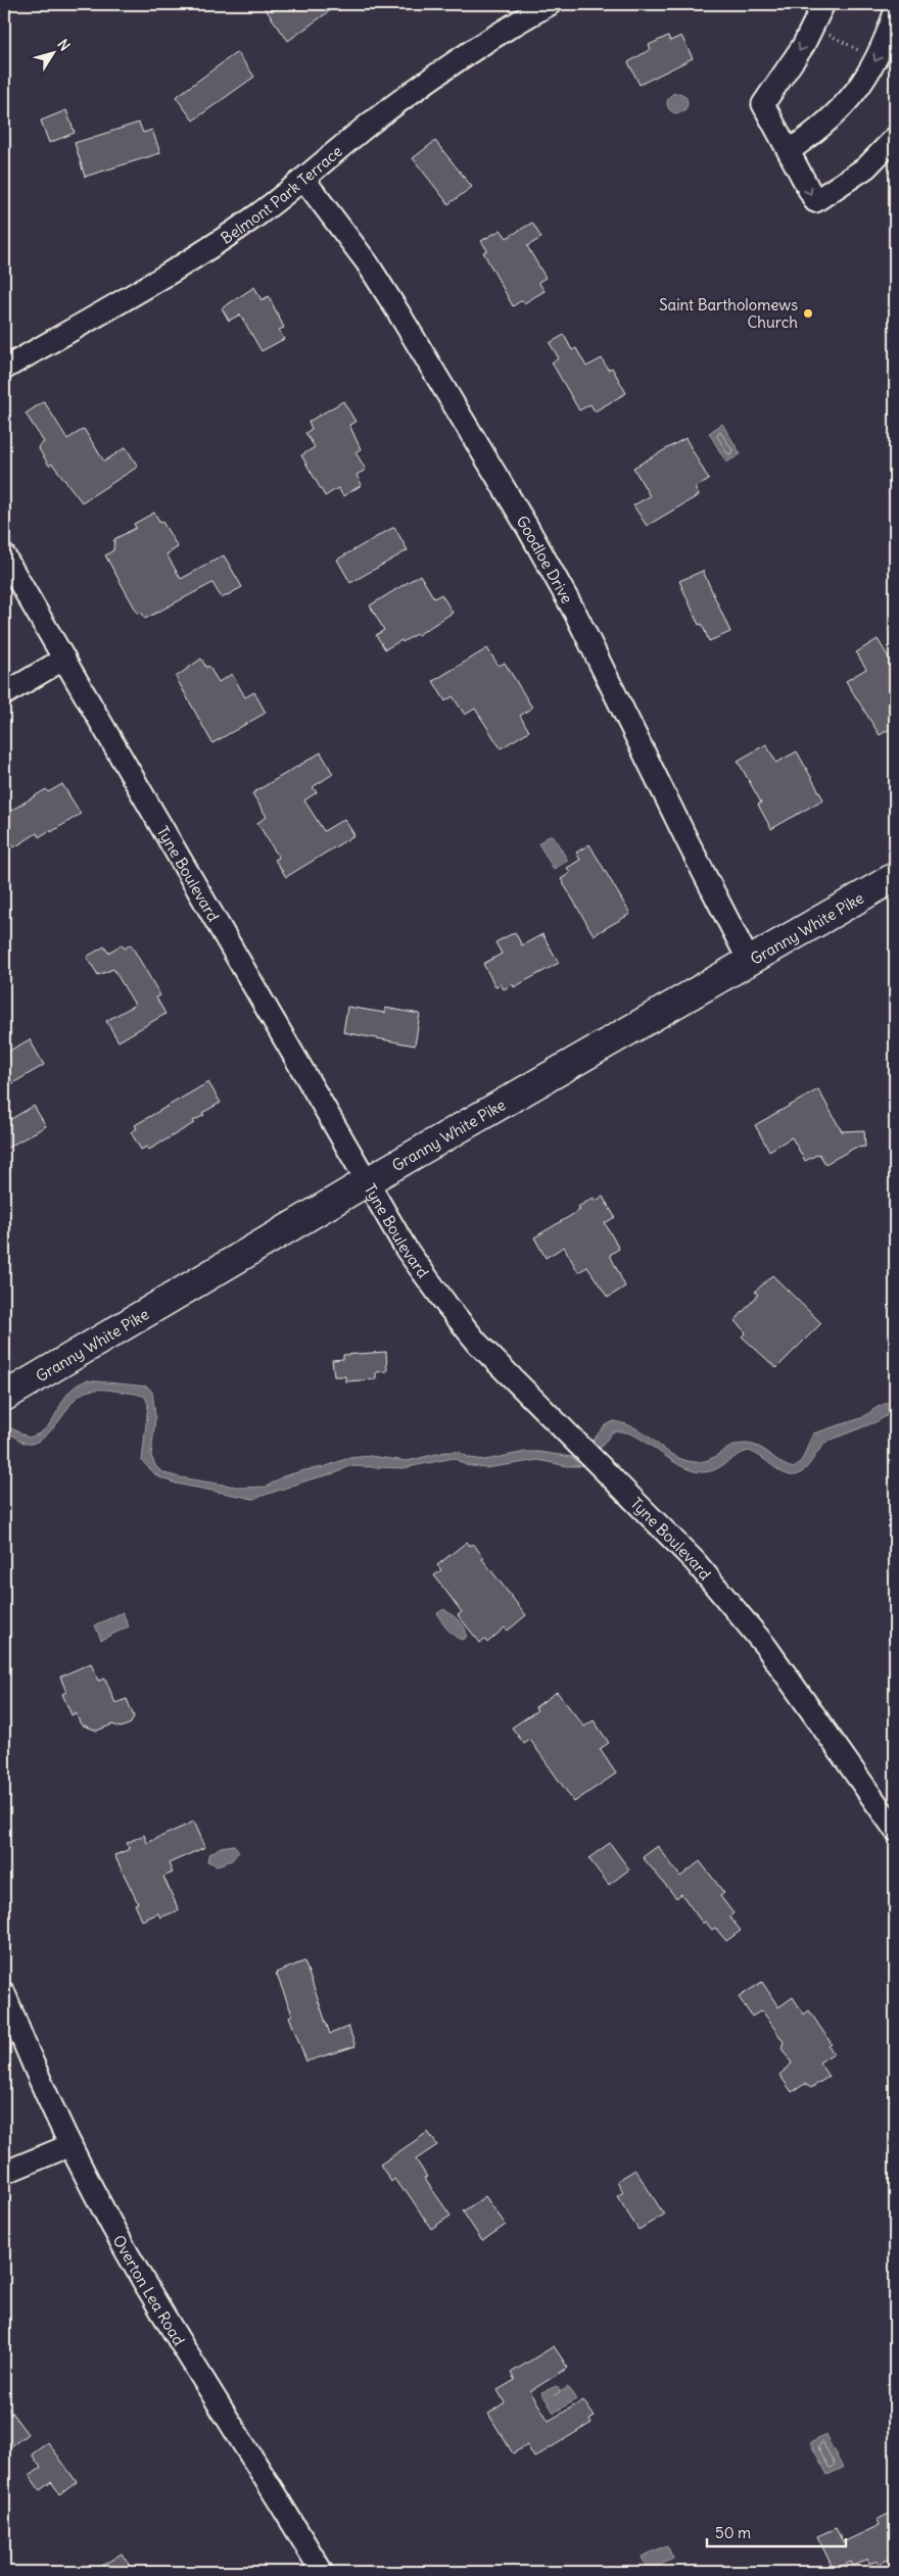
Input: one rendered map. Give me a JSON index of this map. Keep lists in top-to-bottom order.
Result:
{
  "streets": {
    "main road": ["Granny White Pike"],
    "street": [
      "Belmont Park Terrace",
      "Goodloe Drive",
      "Tyne Boulevard",
      "Overton Lea Road"
    ]
  },
  "crossings": [
    ["Belmont Park Terrace", "Goodloe Drive"],
    ["Goodloe Drive", "Granny White Pike"],
    ["Tyne Boulevard", "Granny White Pike"]
  ],
  "places": ["Saint Bartholomews Church"],
  "scale_bar": "50 m",
  "north": "top right"
}
